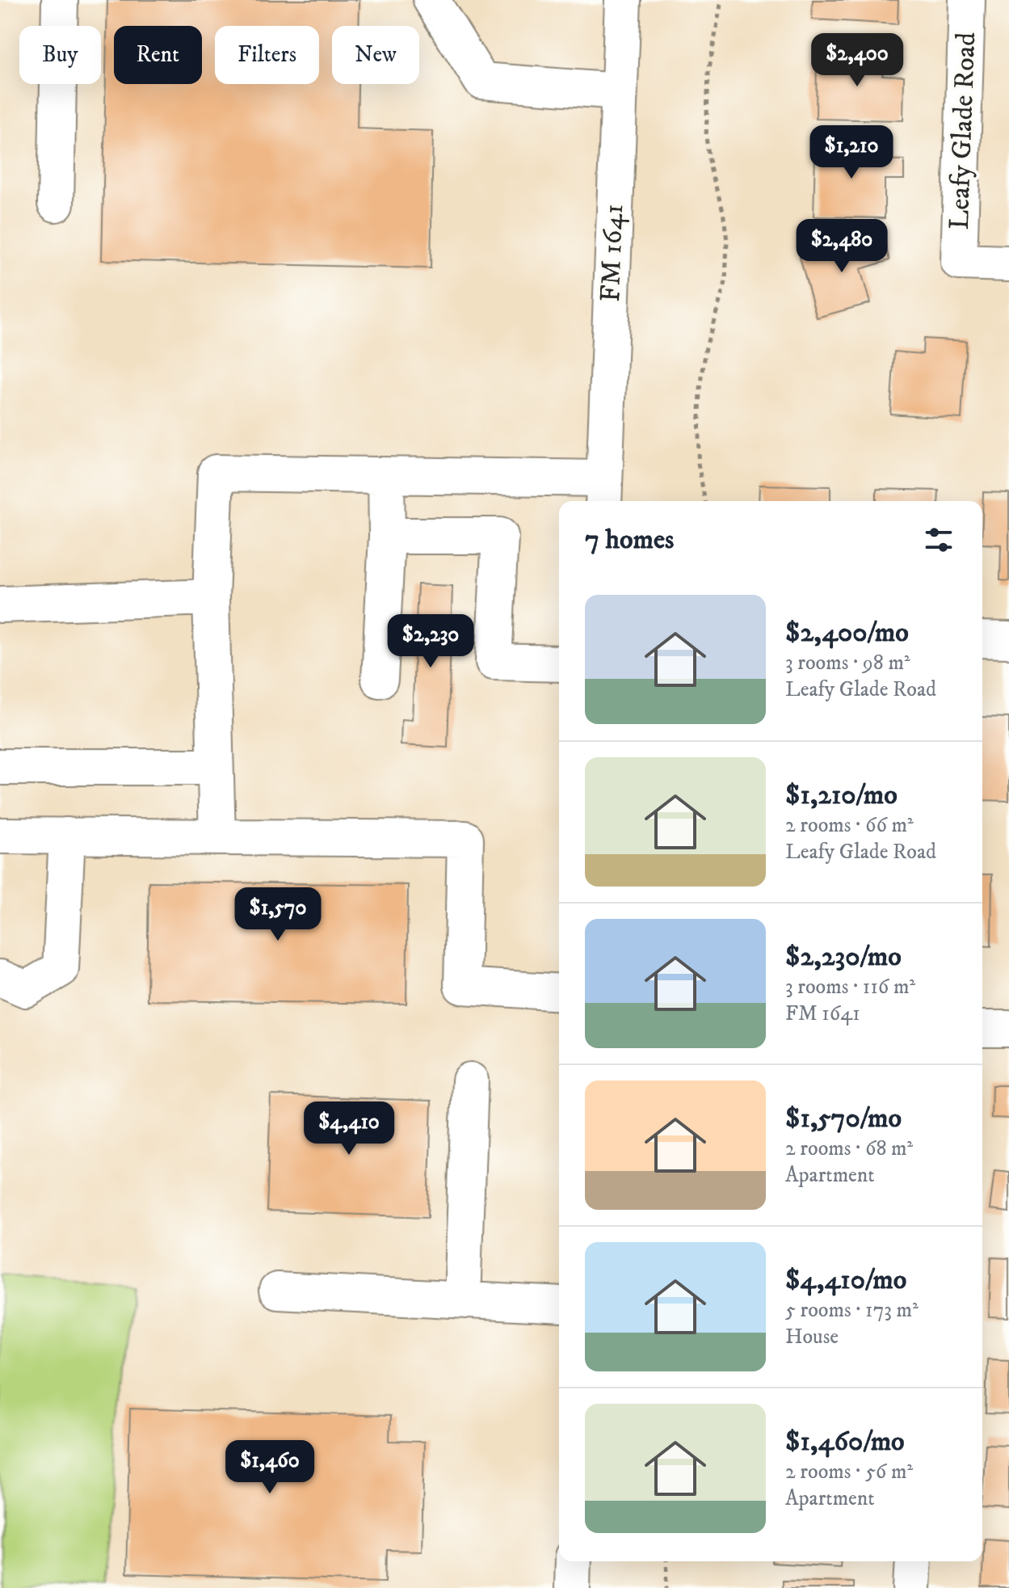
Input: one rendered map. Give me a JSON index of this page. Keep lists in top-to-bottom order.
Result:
{
  "streets": {
    "main road": ["Leafy Glade Road", "FM 1641"]
  },
  "page": {
    "chip": [
      "Buy",
      "Rent",
      "Filters",
      "New"
    ],
    "price": [
      "$2,400",
      "$1,210",
      "$2,480",
      "$2,230",
      "$1,570",
      "$4,410",
      "$1,460"
    ],
    "heading": "7 homes",
    "list": [
      {
        "name": "$2,400/mo",
        "note": "3 rooms · 98 m² · Leafy Glade Road"
      },
      {
        "name": "$1,210/mo",
        "note": "2 rooms · 66 m² · Leafy Glade Road"
      },
      {
        "name": "$2,230/mo",
        "note": "3 rooms · 116 m² · FM 1641"
      },
      {
        "name": "$1,570/mo",
        "note": "2 rooms · 68 m² · Apartment"
      },
      {
        "name": "$4,410/mo",
        "note": "5 rooms · 173 m² · House"
      },
      {
        "name": "$1,460/mo",
        "note": "2 rooms · 56 m² · Apartment"
      }
    ]
  }
}
